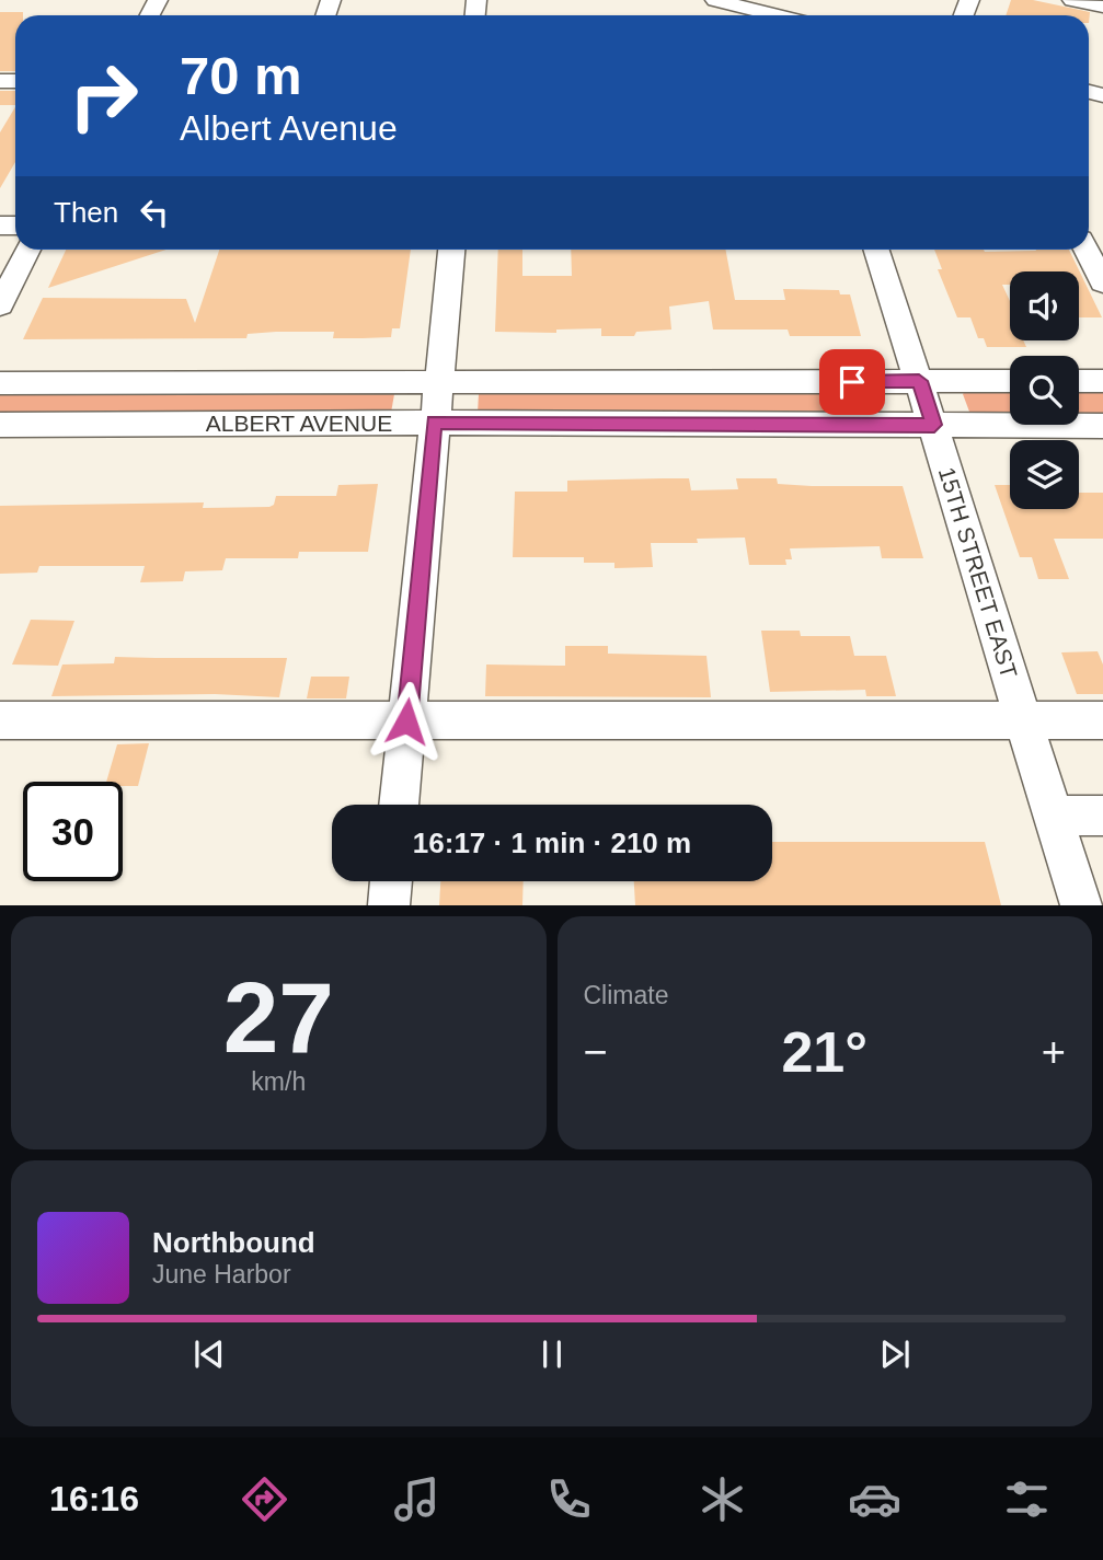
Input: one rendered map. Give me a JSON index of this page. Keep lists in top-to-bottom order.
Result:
{
  "streets": {
    "street": ["ALBERT AVENUE", "15TH STREET EAST"]
  },
  "crossings": [
    ["ALBERT AVENUE", "15TH STREET EAST"]
  ],
  "page": {
    "turn": ["70 m", "Albert Avenue"],
    "then": "Then",
    "limit": "30",
    "trip": "16:17 · 1 min · 210 m",
    "tile": [
      ["27", "km/h"],
      "Climate"
    ],
    "heat": ["−", "21°", "+"],
    "song": ["Northbound", "June Harbor"],
    "tabs": "16:16"
  }
}
